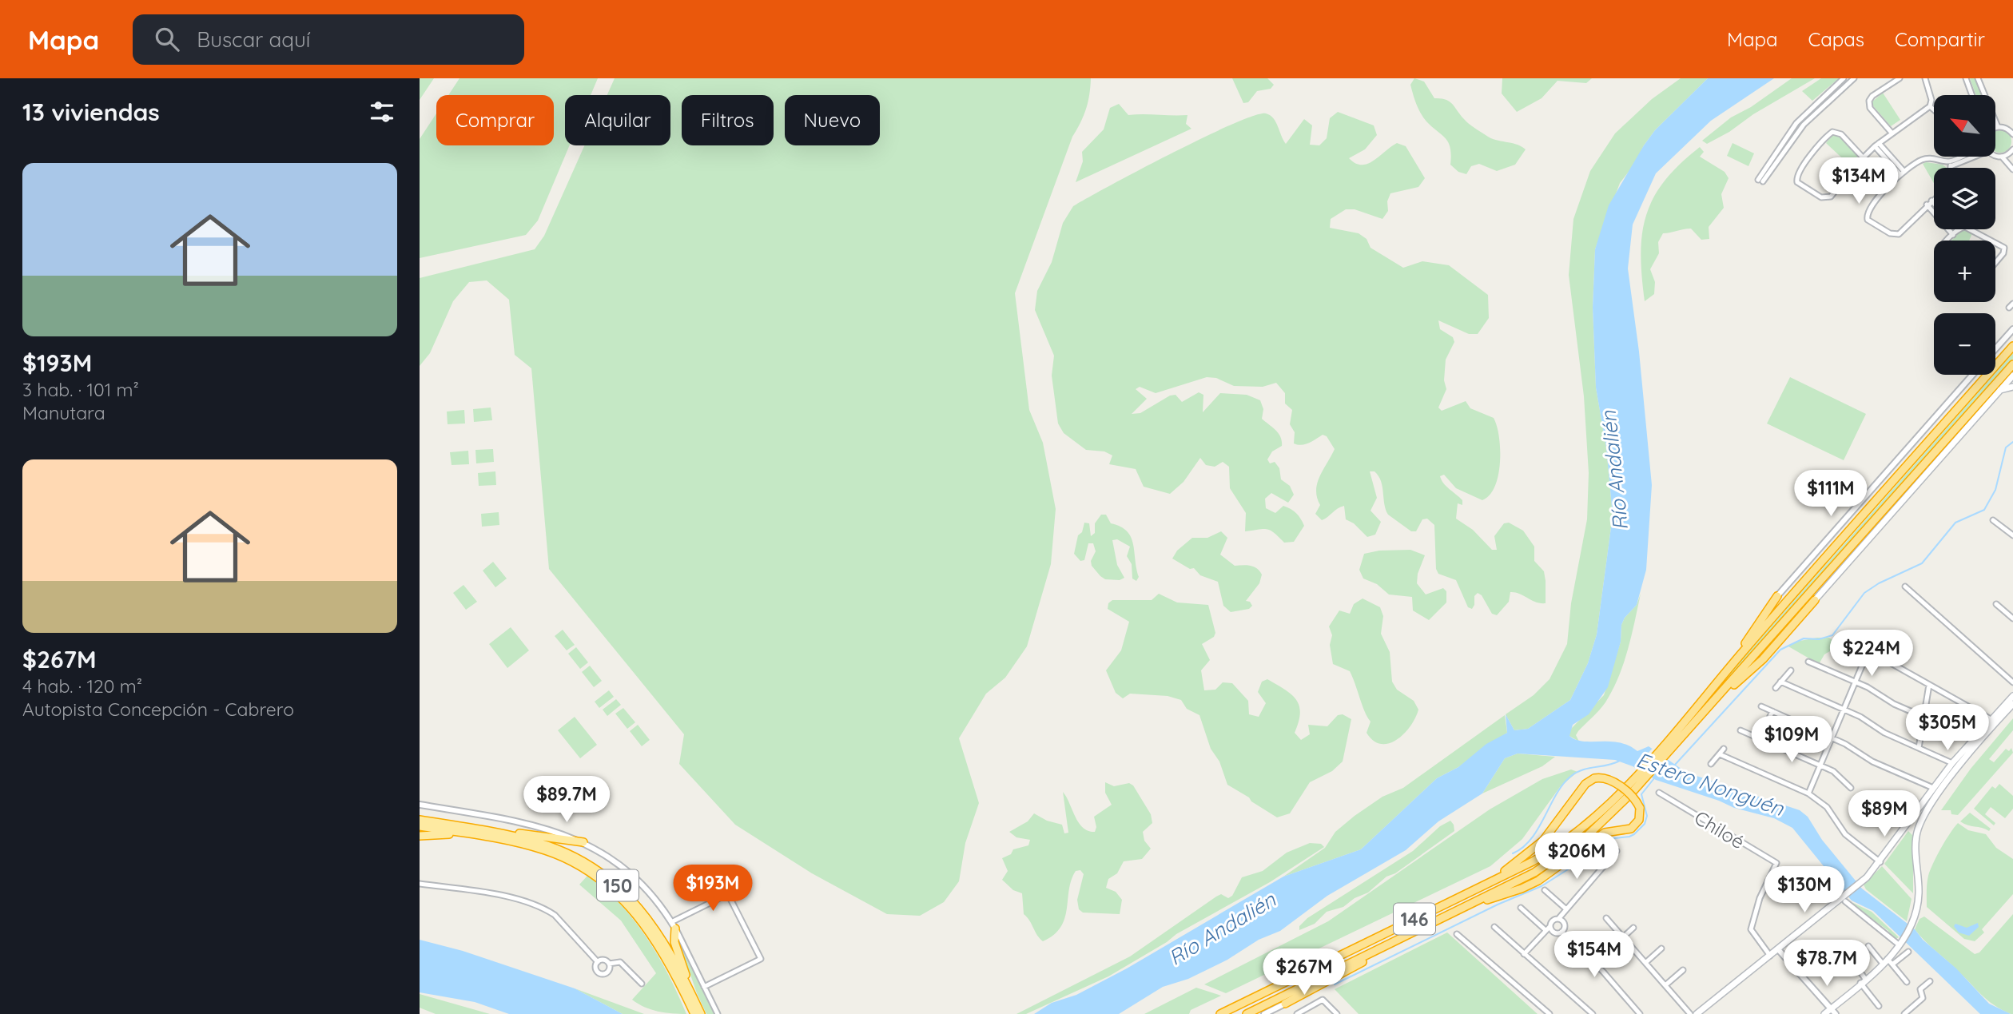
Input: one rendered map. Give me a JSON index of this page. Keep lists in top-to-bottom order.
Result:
{
  "streets": {
    "highway": ["150", "146"],
    "street": ["Chiloé"]
  },
  "water": ["Río Andalién", "Estero Nonguén"],
  "north": "top left",
  "page": {
    "header": "Mapa",
    "search": "Buscar aquí",
    "nav": ["Mapa", "Capas", "Compartir"],
    "heading": "13 viviendas",
    "map_buttons": ["+", "−"],
    "chip": [
      "Comprar",
      "Alquilar",
      "Filtros",
      "Nuevo"
    ],
    "list": [
      {
        "name": "$193M",
        "note": "3 hab. · 101 m² · Manutara"
      },
      {
        "name": "$267M",
        "note": "4 hab. · 120 m² · Autopista Concepción - Cabrero"
      }
    ],
    "price": [
      "$134M",
      "$111M",
      "$224M",
      "$305M",
      "$109M",
      "$89.7M",
      "$89M",
      "$206M",
      "$193M",
      "$130M",
      "$154M",
      "$78.7M",
      "$267M"
    ]
  }
}
